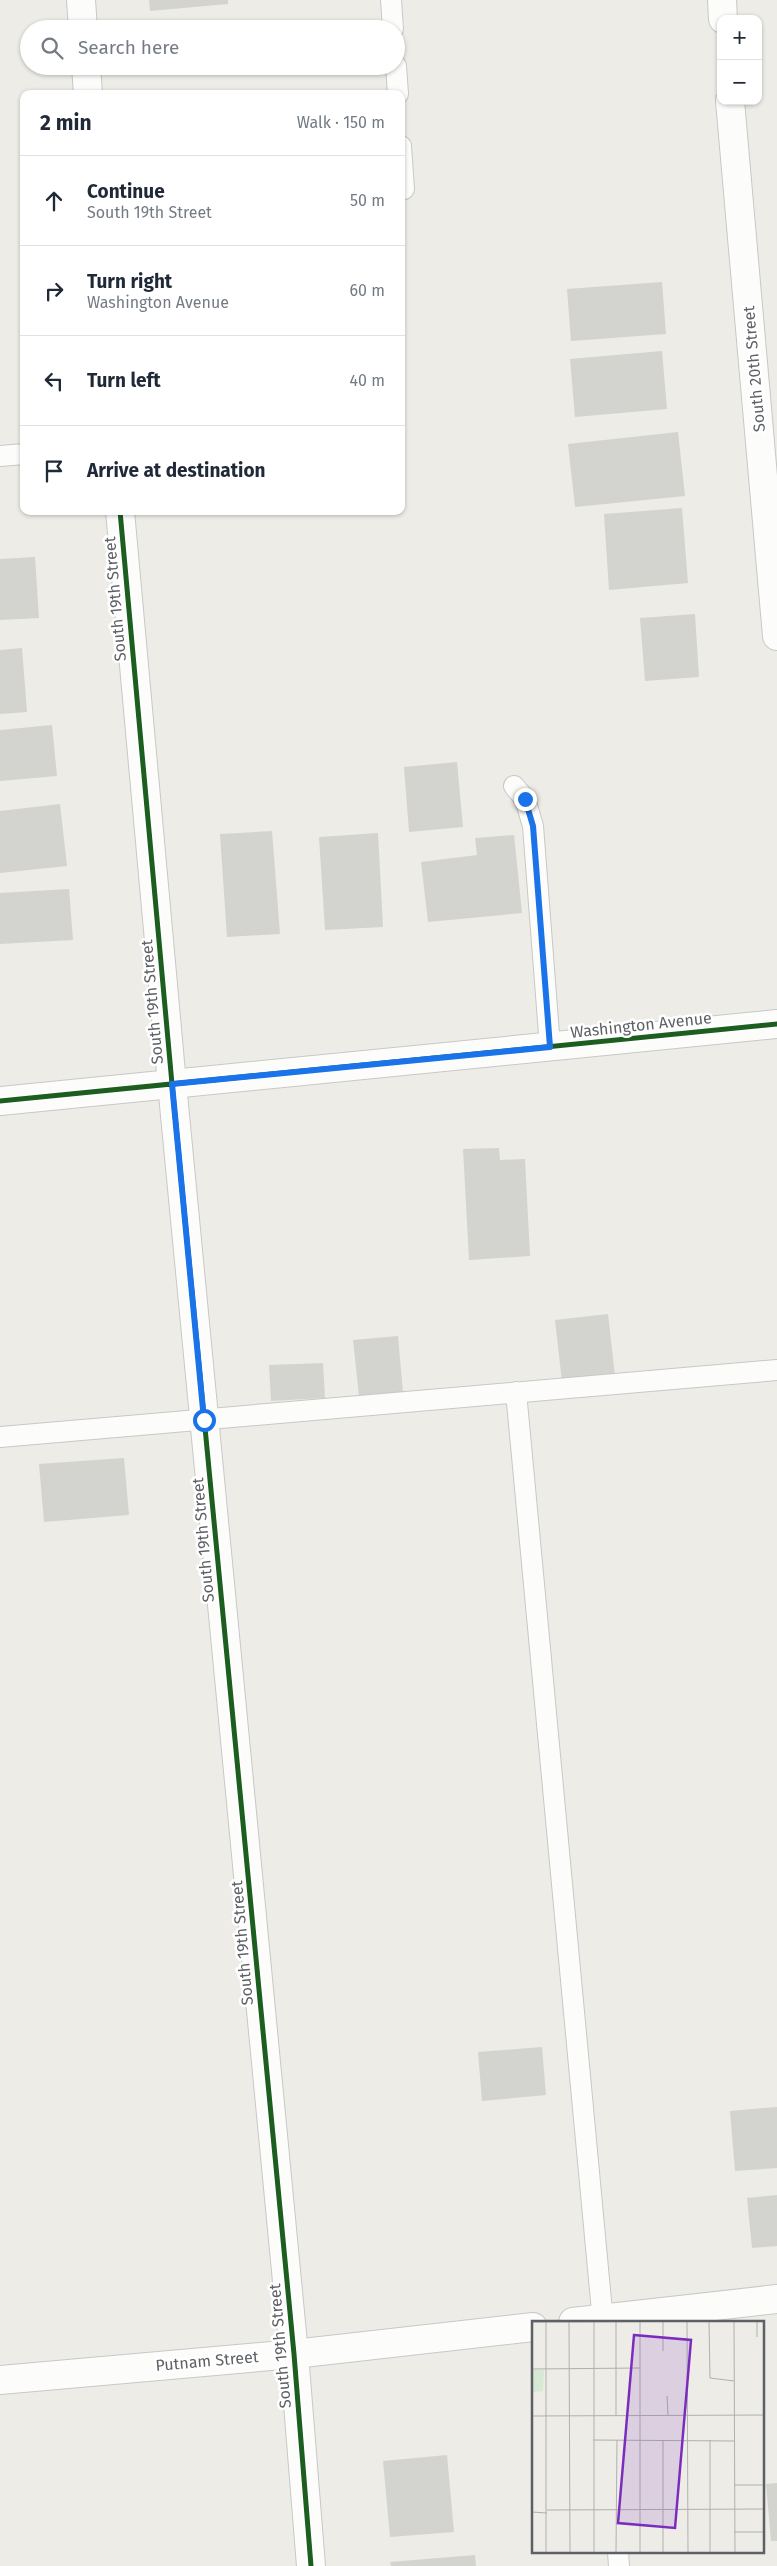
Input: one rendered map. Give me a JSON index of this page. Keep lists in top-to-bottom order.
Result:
{
  "streets": {
    "street": [
      "South 20th Street",
      "South 19th Street",
      "Washington Avenue",
      "Putnam Street"
    ]
  },
  "crossings": [
    ["South 19th Street", "Washington Avenue"],
    ["South 19th Street", "Putnam Street"]
  ],
  "page": {
    "map_buttons": ["+", "−"],
    "search": "Search here",
    "heading": ["2 min", "Walk · 150 m"],
    "list": [
      ["Continue", "South 19th Street", "50 m"],
      ["Turn right", "Washington Avenue", "60 m"],
      ["Turn left", "40 m"],
      "Arrive at destination"
    ]
  }
}
